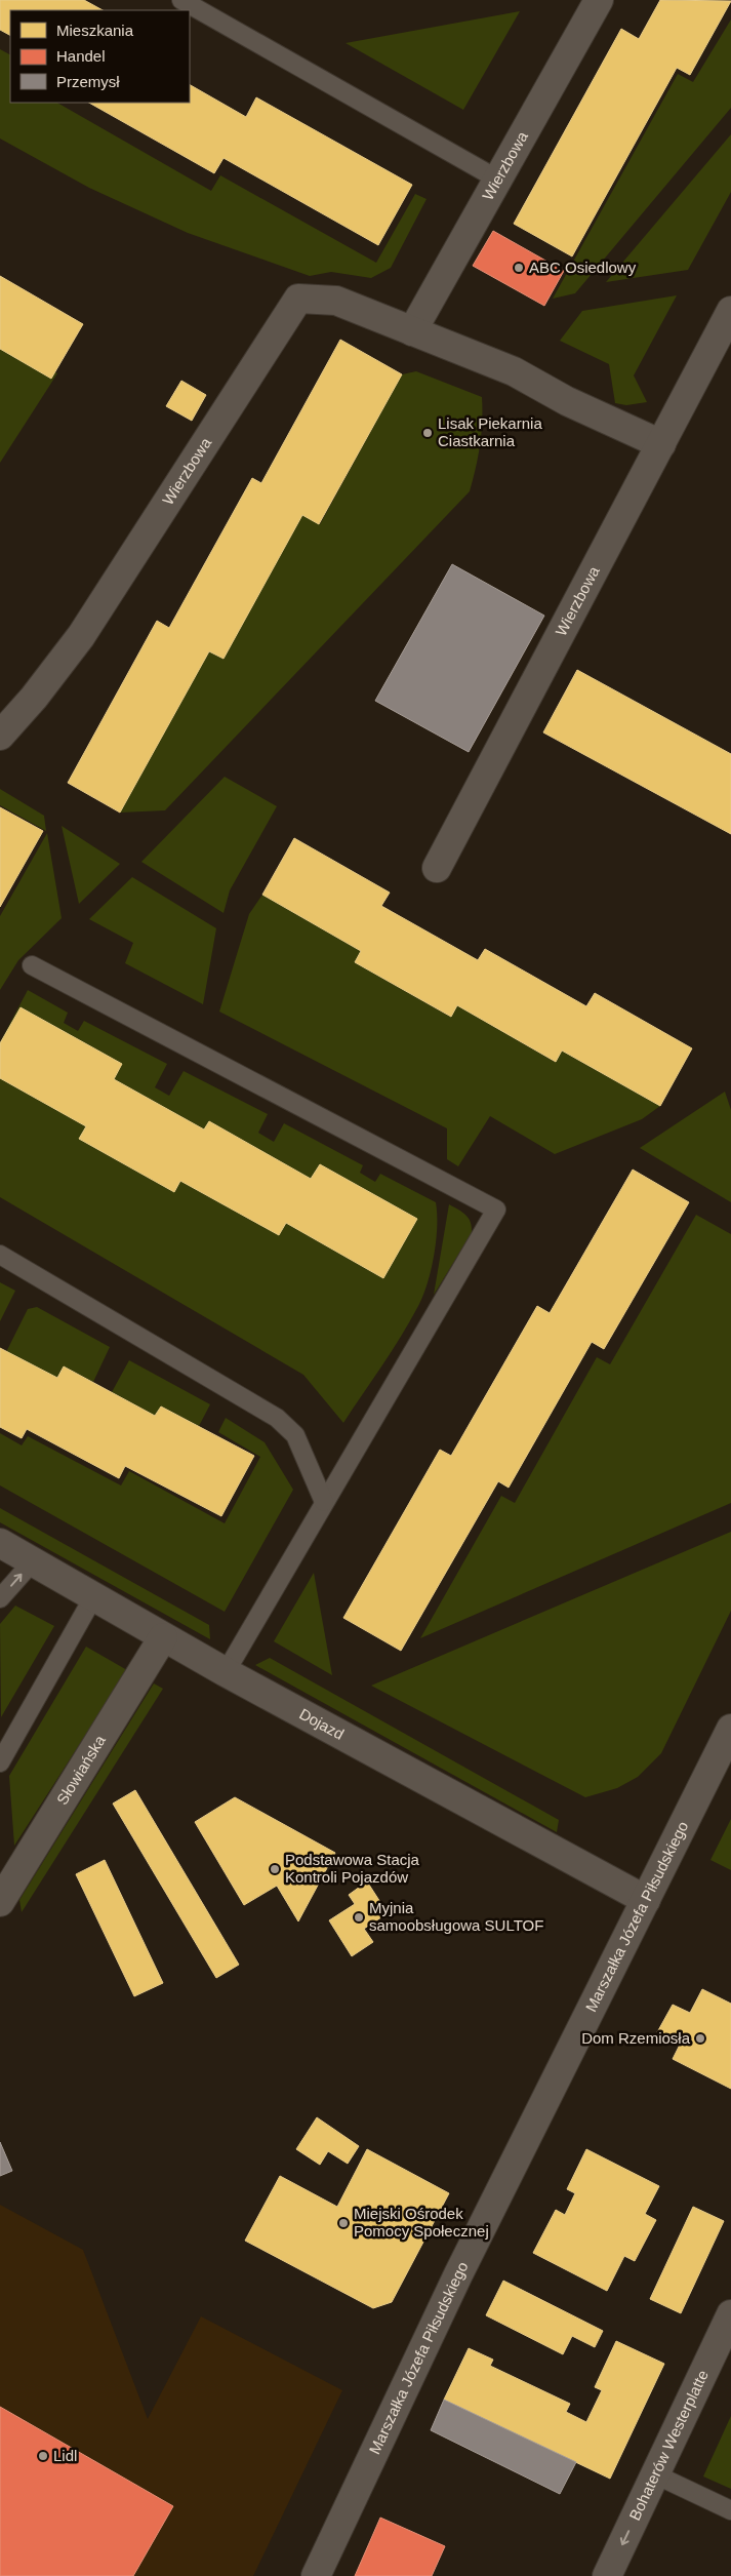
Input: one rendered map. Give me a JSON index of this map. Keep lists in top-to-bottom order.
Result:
{
  "streets": {
    "street": [
      "Wierzbowa",
      "Dojazd",
      "Słowiańska",
      "Marszałka Józefa Piłsudskiego",
      "Bohaterów Westerplatte"
    ]
  },
  "crossings": [
    ["Dojazd", "Słowiańska"],
    ["Dojazd", "Marszałka Józefa Piłsudskiego"]
  ],
  "one_way": ["Bohaterów Westerplatte"],
  "places": [
    "ABC Osiedlowy",
    "Lisak Piekarnia Ciastkarnia",
    "Podstawowa Stacja Kontroli Pojazdów",
    "Myjnia samoobsługowa SULTOF",
    "Dom Rzemiosła",
    "Miejski Ośrodek Pomocy Społecznej",
    "Lidl"
  ],
  "legend": ["Mieszkania", "Handel", "Przemysł"]
}
